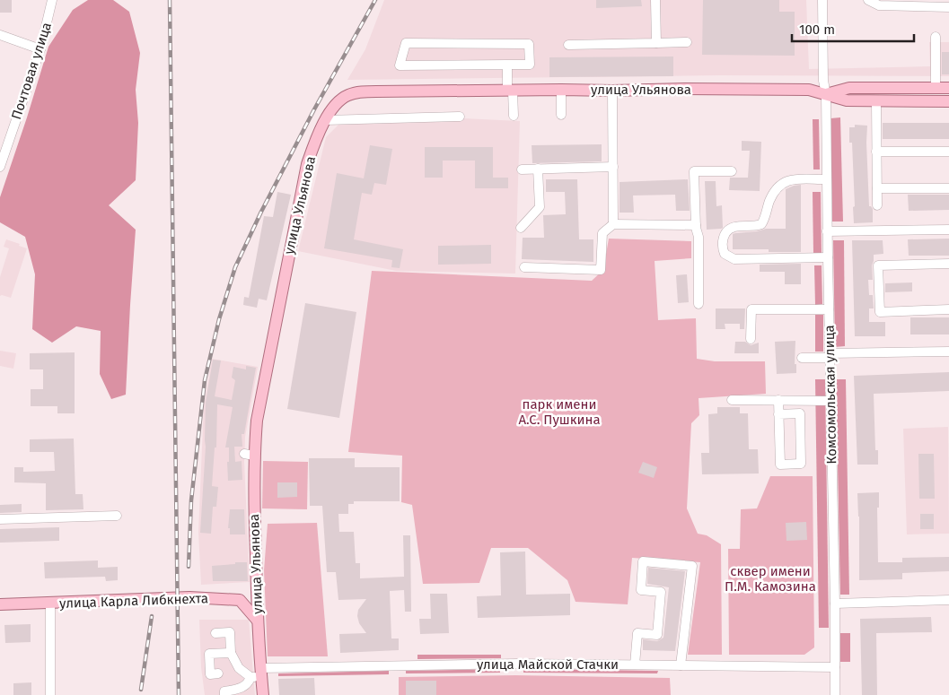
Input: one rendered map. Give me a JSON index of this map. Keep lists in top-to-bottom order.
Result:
{
  "streets": {
    "main road": ["улица Ульянова", "улица Карла Либкнехта"],
    "street": ["Почтовая улица", "Комсомольская улица", "улица Майской Стачки"]
  },
  "crossings": [
    ["улица Ульянова", "Комсомольская улица"],
    ["улица Ульянова", "улица Майской Стачки"],
    ["Комсомольская улица", "улица Майской Стачки"]
  ],
  "parks": ["парк имени А.С. Пушкина", "сквер имени П.М. Камозина"],
  "scale_bar": "100 m"
}
